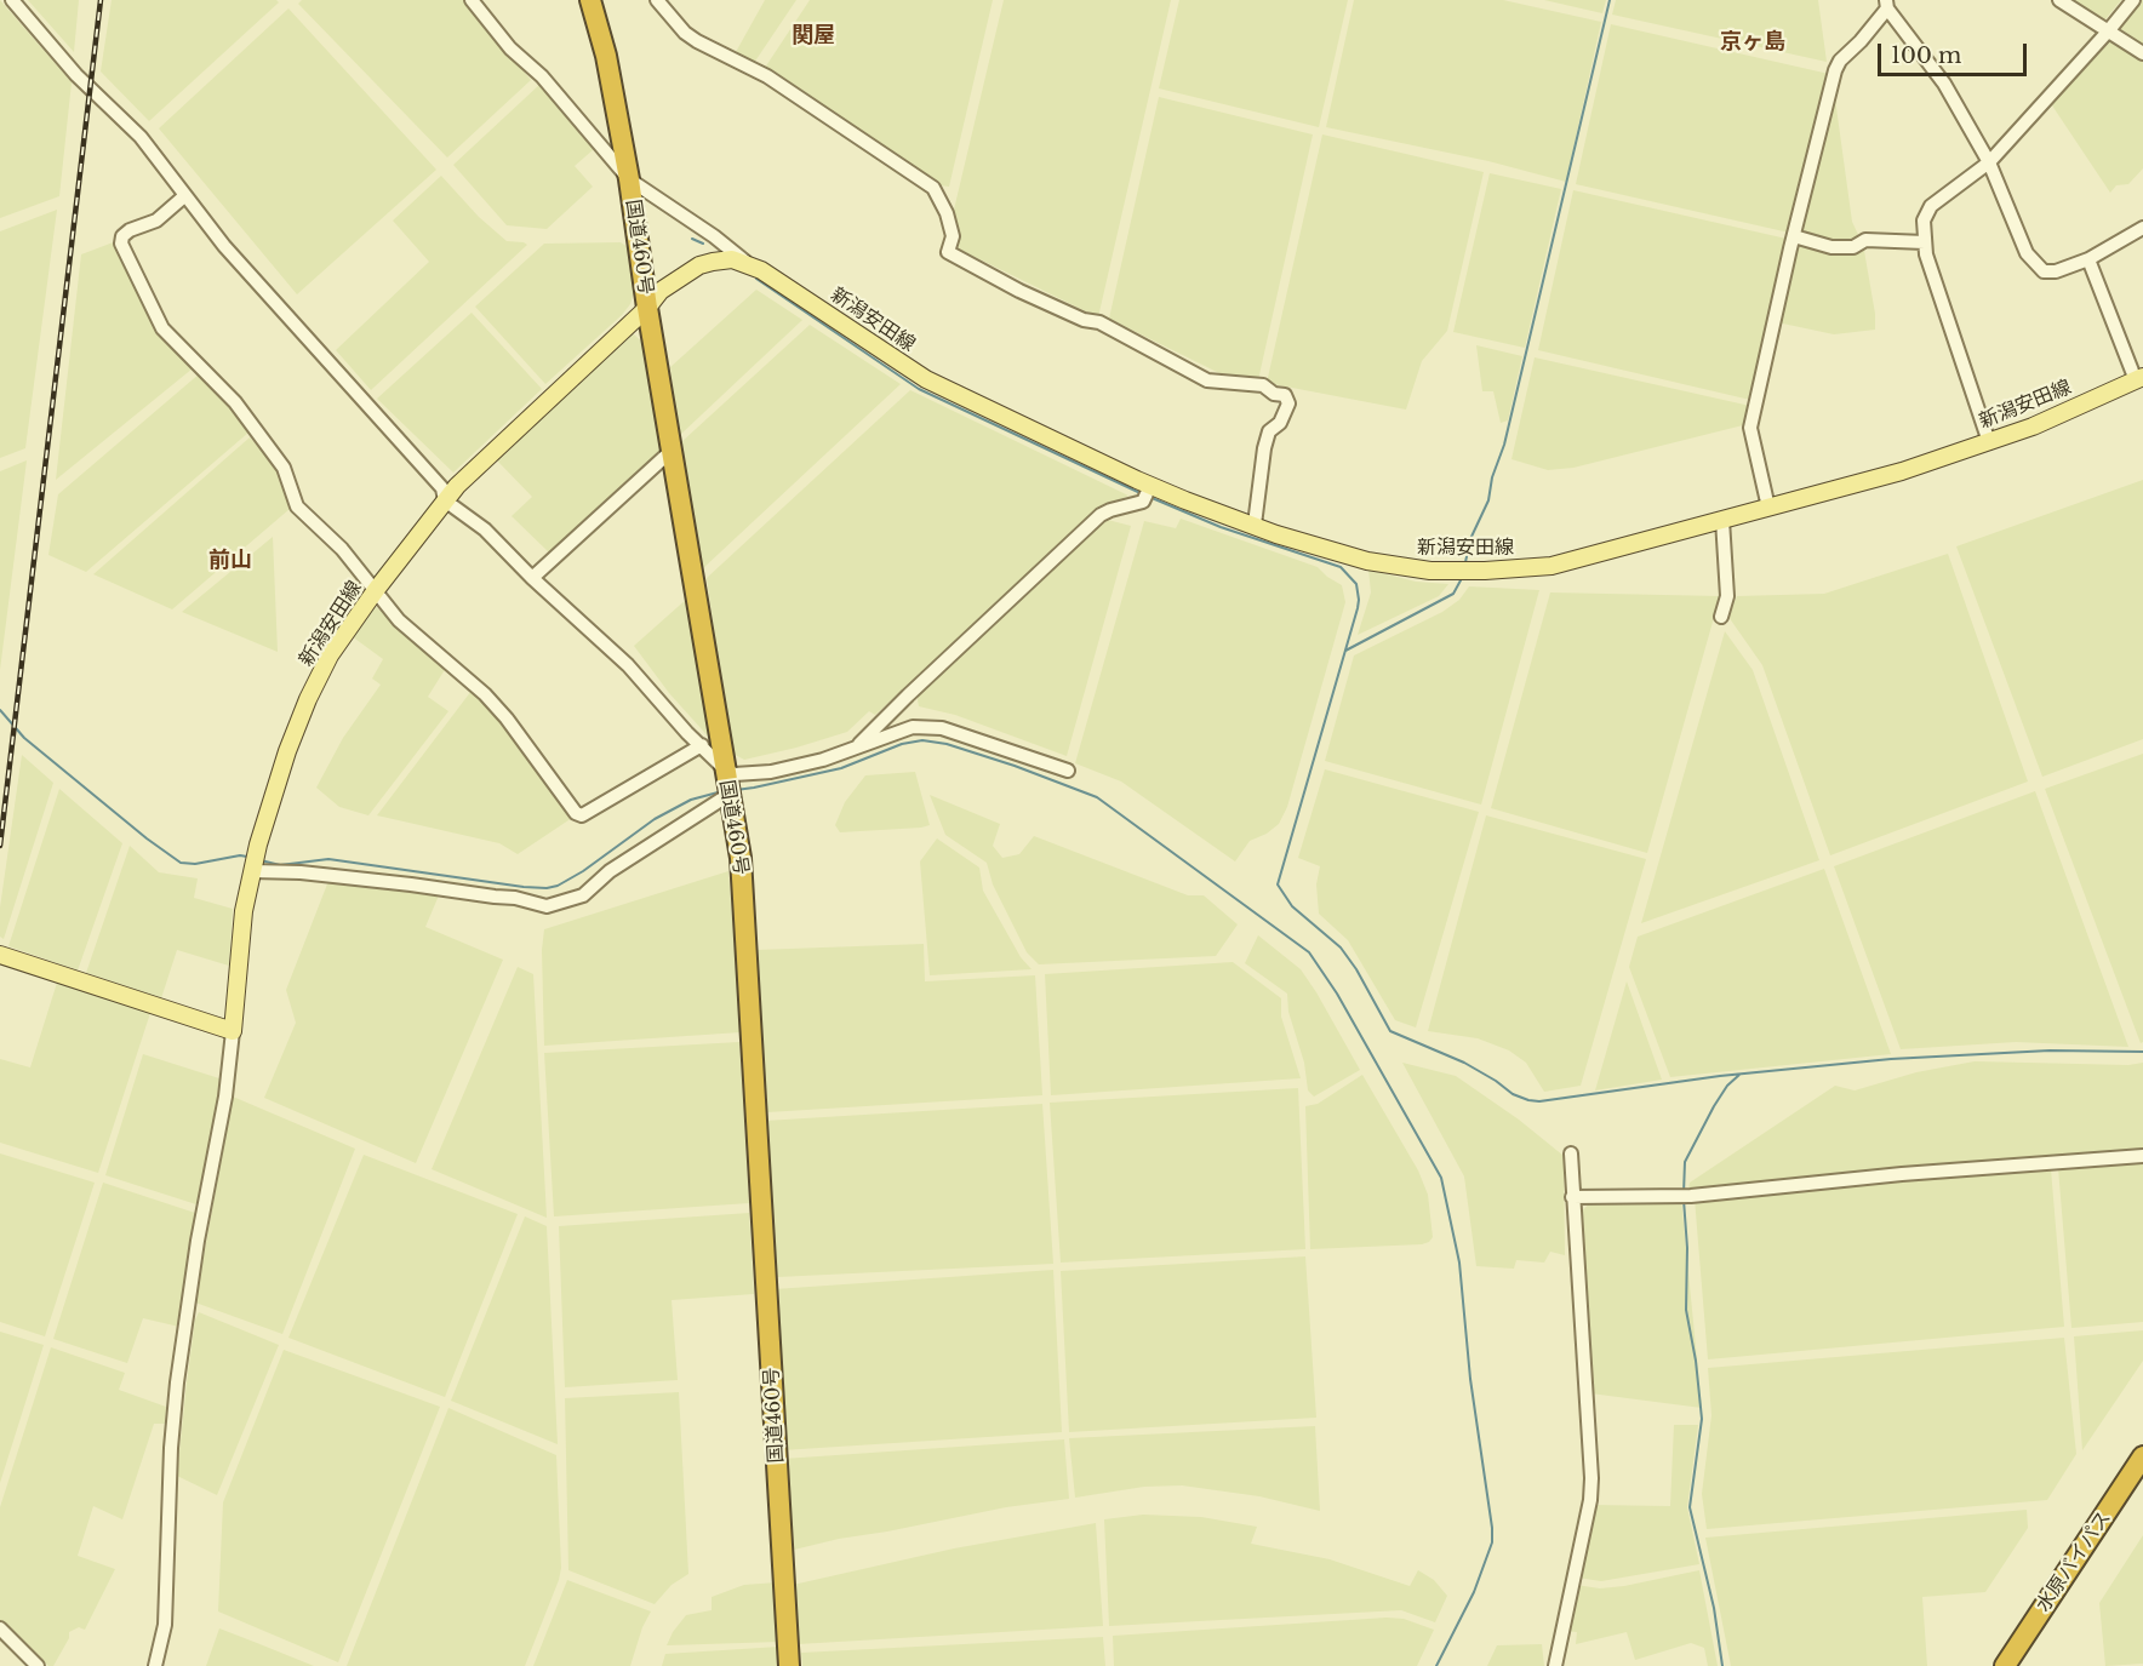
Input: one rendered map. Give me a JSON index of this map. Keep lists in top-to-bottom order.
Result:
{
  "streets": {
    "highway": ["国道460号", "水原バイパス"],
    "main road": ["新潟安田線"]
  },
  "crossings": [
    ["国道460号", "新潟安田線"]
  ],
  "districts": ["関屋", "京ヶ島", "前山"],
  "scale_bar": "100 m"
}
